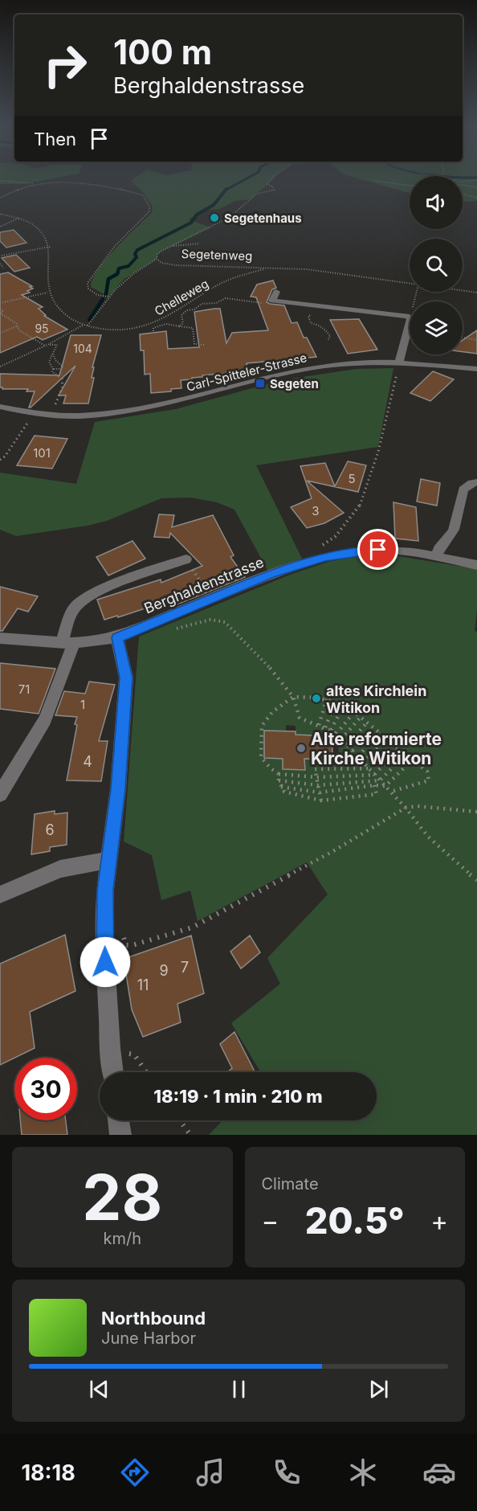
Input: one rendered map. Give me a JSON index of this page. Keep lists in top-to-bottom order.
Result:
{
  "streets": {
    "street": ["Carl-Spitteler-Strasse", "Berghaldenstrasse"],
    "path": ["Segetenweg", "Chelleweg"]
  },
  "crossings": [
    ["Segetenweg", "Chelleweg"]
  ],
  "places": {
    "other": ["Segetenhaus", "altes Kirchlein Witikon", "Alte reformierte Kirche Witikon"],
    "transit": ["Segeten"]
  },
  "house_numbers": [
    "95",
    "104",
    "101",
    "5",
    "3",
    "71",
    "1",
    "4",
    "6",
    "7",
    "9",
    "11"
  ],
  "page": {
    "turn": ["100 m", "Berghaldenstrasse"],
    "then": "Then",
    "limit": "30",
    "trip": "18:19 · 1 min · 210 m",
    "tile": [
      ["28", "km/h"],
      "Climate"
    ],
    "heat": ["−", "20.5°", "+"],
    "song": ["Northbound", "June Harbor"],
    "tabs": "18:18"
  }
}
